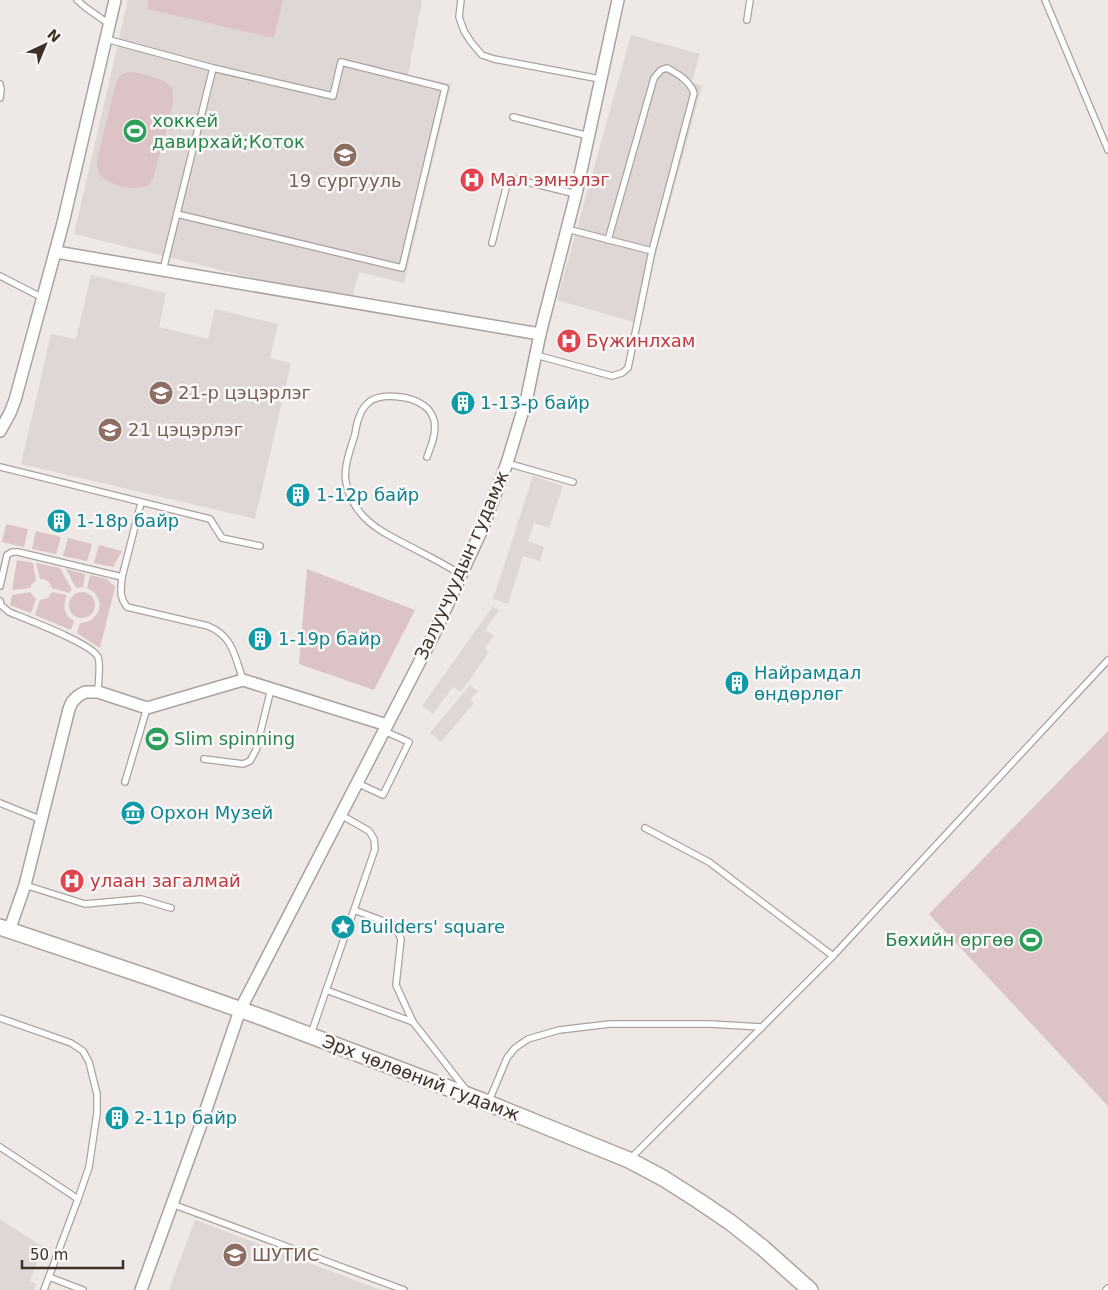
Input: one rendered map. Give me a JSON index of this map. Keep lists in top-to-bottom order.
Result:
{
  "streets": {
    "main road": ["Эрх чөлөөний гудамж"],
    "street": ["Залуучуудын гудамж"]
  },
  "crossings": [
    ["Залуучуудын гудамж", "Эрх чөлөөний гудамж"]
  ],
  "places": {
    "sports": ["хоккей давирхай;Коток", "Slim spinning", "Бөхийн өргөө"],
    "school or university": [
      "19 сургууль",
      "21-р цэцэрлэг",
      "21 цэцэрлэг",
      "ШУТИС"
    ],
    "hospital": ["Мал эмнэлэг", "Бүжинлхам", "улаан загалмай"],
    "building": [
      "1-13-р байр",
      "1-12р байр",
      "1-18р байр",
      "1-19р байр",
      "Найрамдал өндөрлөг",
      "2-11р байр"
    ],
    "museum": ["Орхон Myзей"],
    "place": ["Builders' square"]
  },
  "scale_bar": "50 m",
  "north": "top right"
}
